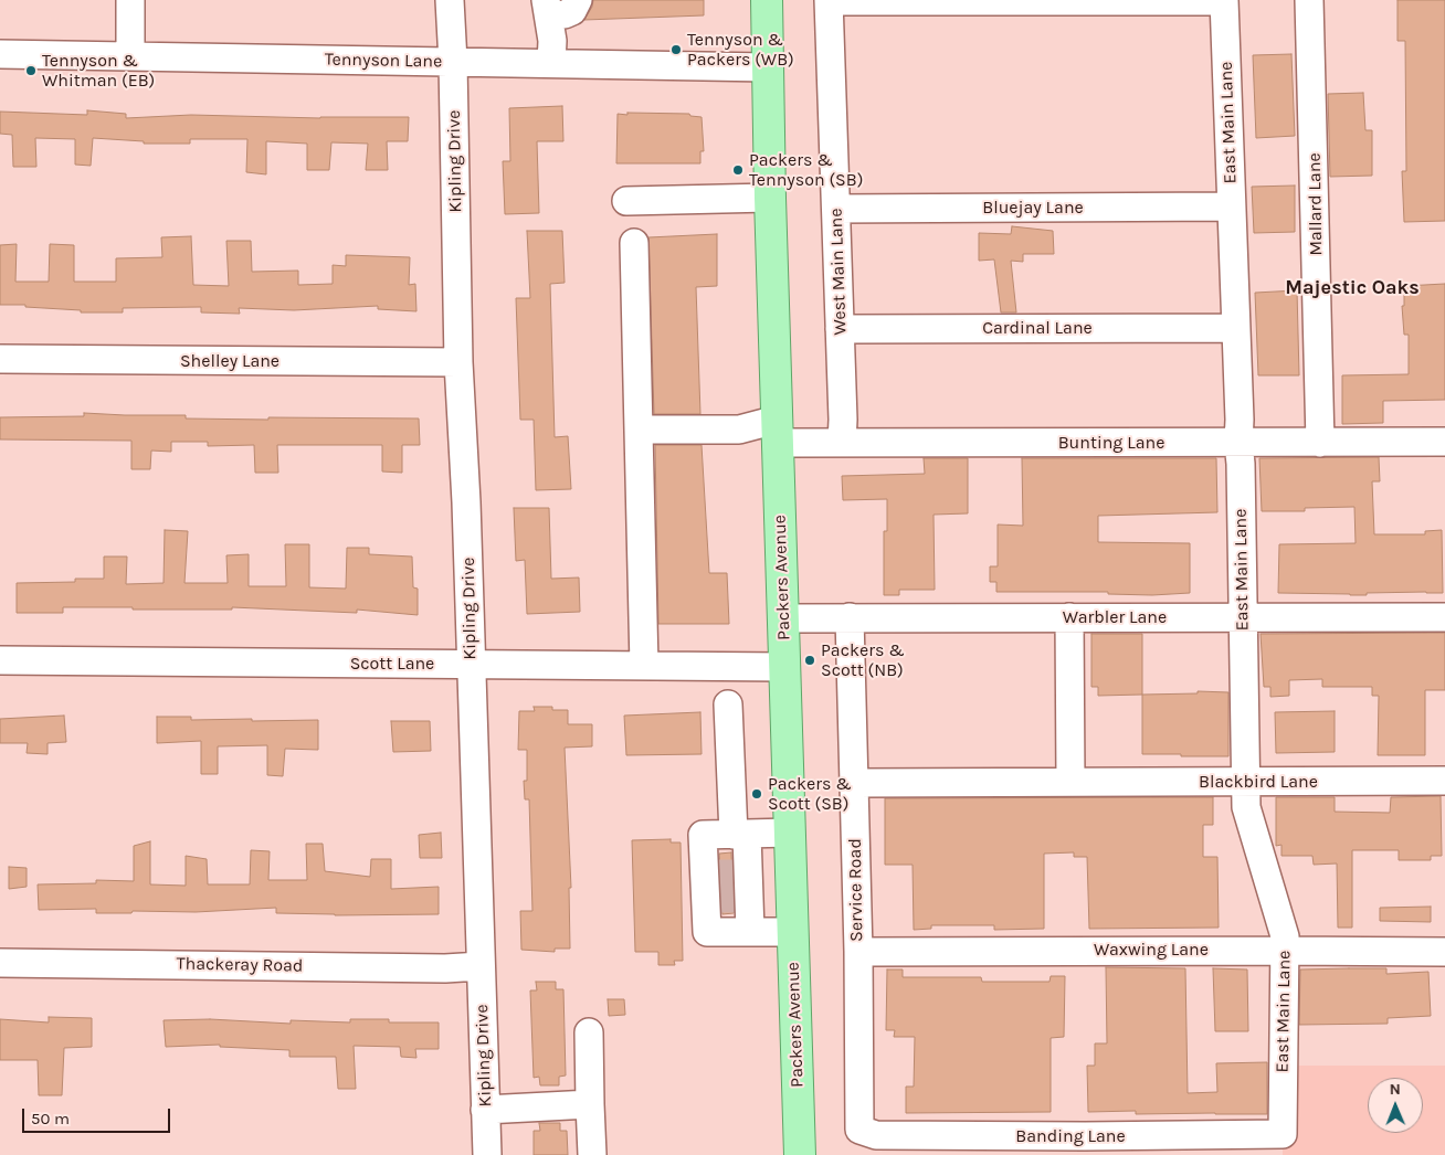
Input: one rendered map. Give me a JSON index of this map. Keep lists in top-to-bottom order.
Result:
{
  "streets": {
    "main road": ["Packers Avenue"],
    "street": [
      "Tennyson Lane",
      "East Main Lane",
      "Kipling Drive",
      "Mallard Lane",
      "Bluejay Lane",
      "West Main Lane",
      "Cardinal Lane",
      "Shelley Lane",
      "Bunting Lane",
      "Warbler Lane",
      "Scott Lane",
      "Blackbird Lane",
      "Service Road",
      "Waxwing Lane",
      "Thackeray Road",
      "Banding Lane"
    ]
  },
  "crossings": [
    ["Tennyson Lane", "Kipling Drive"],
    ["Tennyson Lane", "Packers Avenue"],
    ["East Main Lane", "Bluejay Lane"],
    ["East Main Lane", "Cardinal Lane"],
    ["East Main Lane", "Bunting Lane"],
    ["East Main Lane", "Warbler Lane"],
    ["East Main Lane", "Blackbird Lane"],
    ["East Main Lane", "Waxwing Lane"],
    ["East Main Lane", "Banding Lane"],
    ["Kipling Drive", "Shelley Lane"],
    ["Kipling Drive", "Scott Lane"],
    ["Kipling Drive", "Thackeray Road"],
    ["Mallard Lane", "Bunting Lane"],
    ["Bluejay Lane", "West Main Lane"],
    ["West Main Lane", "Cardinal Lane"],
    ["West Main Lane", "Bunting Lane"],
    ["Bunting Lane", "Packers Avenue"],
    ["Packers Avenue", "Warbler Lane"],
    ["Packers Avenue", "Scott Lane"],
    ["Warbler Lane", "Service Road"],
    ["Blackbird Lane", "Service Road"],
    ["Service Road", "Waxwing Lane"],
    ["Service Road", "Banding Lane"]
  ],
  "districts": ["Majestic Oaks"],
  "places": [
    "Tennyson & Packers (WB)",
    "Tennyson & Whitman (EB)",
    "Packers & Tennyson (SB)",
    "Packers & Scott (NB)",
    "Packers & Scott (SB)"
  ],
  "scale_bar": "50 m",
  "north": "top"
}
